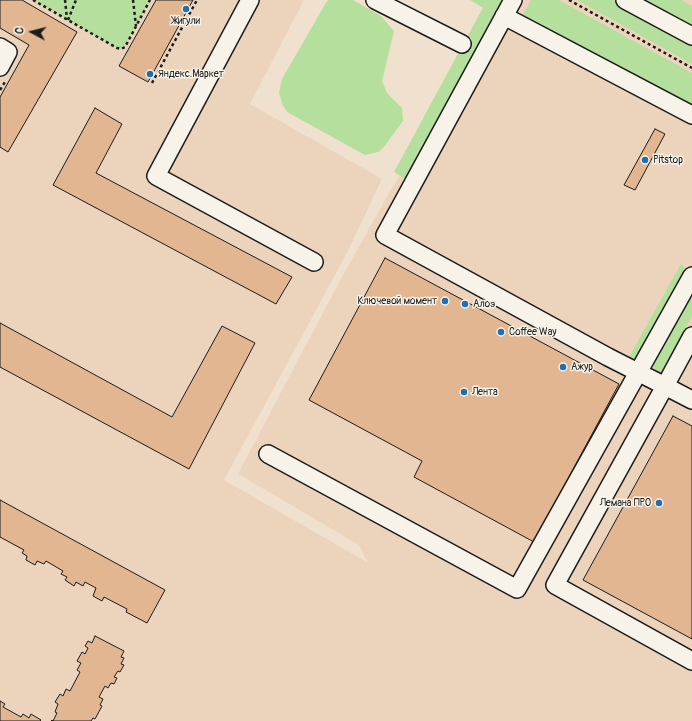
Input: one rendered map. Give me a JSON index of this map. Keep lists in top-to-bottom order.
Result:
{
  "places": [
    "Жигули",
    "Яндекс.Маркет",
    "Pitstop",
    "Ключевой момент",
    "Алоэ",
    "Coffee Way",
    "Ажур",
    "Лента",
    "Лемана ПРО"
  ],
  "north": "left"
}
